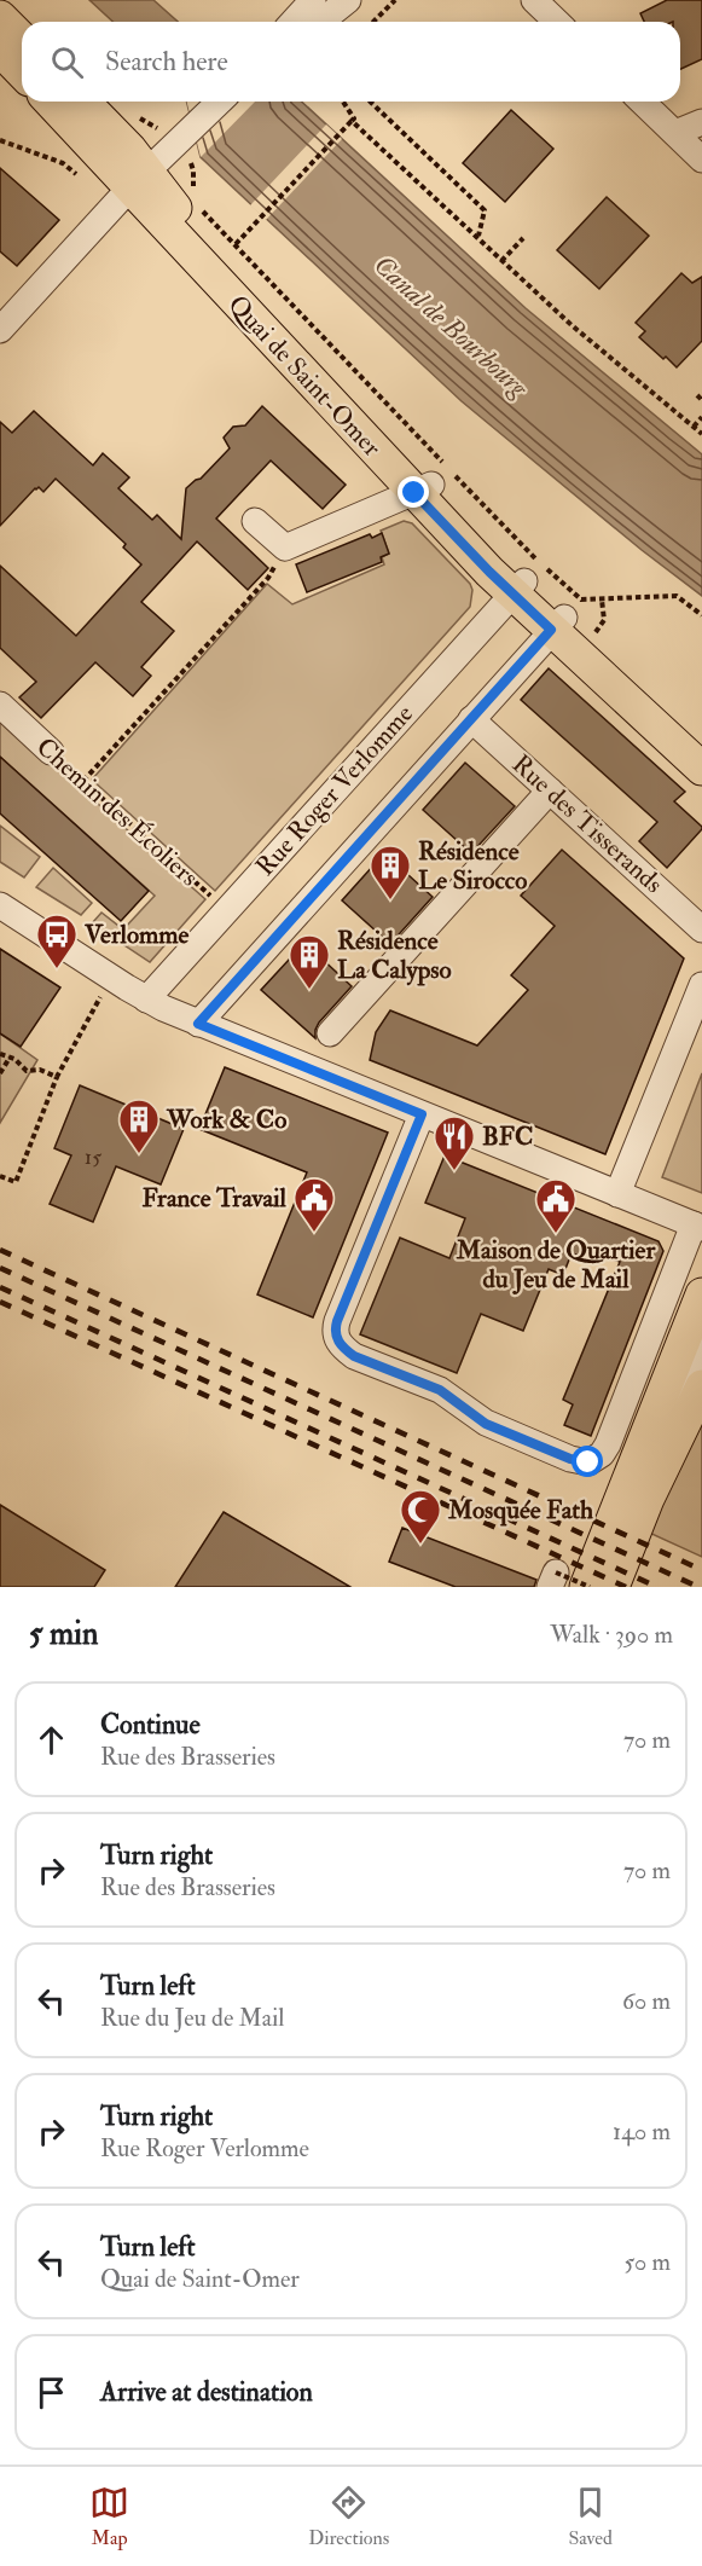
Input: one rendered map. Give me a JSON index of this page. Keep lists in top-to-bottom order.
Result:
{
  "streets": {
    "main road": ["Quai de Saint-Omer"],
    "street": ["Rue Roger Verlomme", "Chemin des Écoliers", "Rue des Tisserands"]
  },
  "crossings": [
    ["Quai de Saint-Omer", "Rue Roger Verlomme"]
  ],
  "water": ["Canal de Bourbourg"],
  "places": {
    "building": ["Résidence Le Sirocco", "Résidence La Calypso", "Work & Co"],
    "bus stop": ["Verlomme"],
    "restaurant": ["BFC"],
    "public building": ["France Travail", "Maison de Quartier du Jeu de Mail"],
    "mosque": ["Mosquée Fath"]
  },
  "house_numbers": ["15"],
  "page": {
    "search": "Search here",
    "heading": ["5 min", "Walk · 390 m"],
    "list": [
      ["Continue", "Rue des Brasseries", "70 m"],
      ["Turn right", "Rue des Brasseries", "70 m"],
      ["Turn left", "Rue du Jeu de Mail", "60 m"],
      ["Turn right", "Rue Roger Verlomme", "140 m"],
      ["Turn left", "Quai de Saint-Omer", "50 m"],
      "Arrive at destination"
    ],
    "nav": ["Map", "Directions", "Saved"]
  }
}
